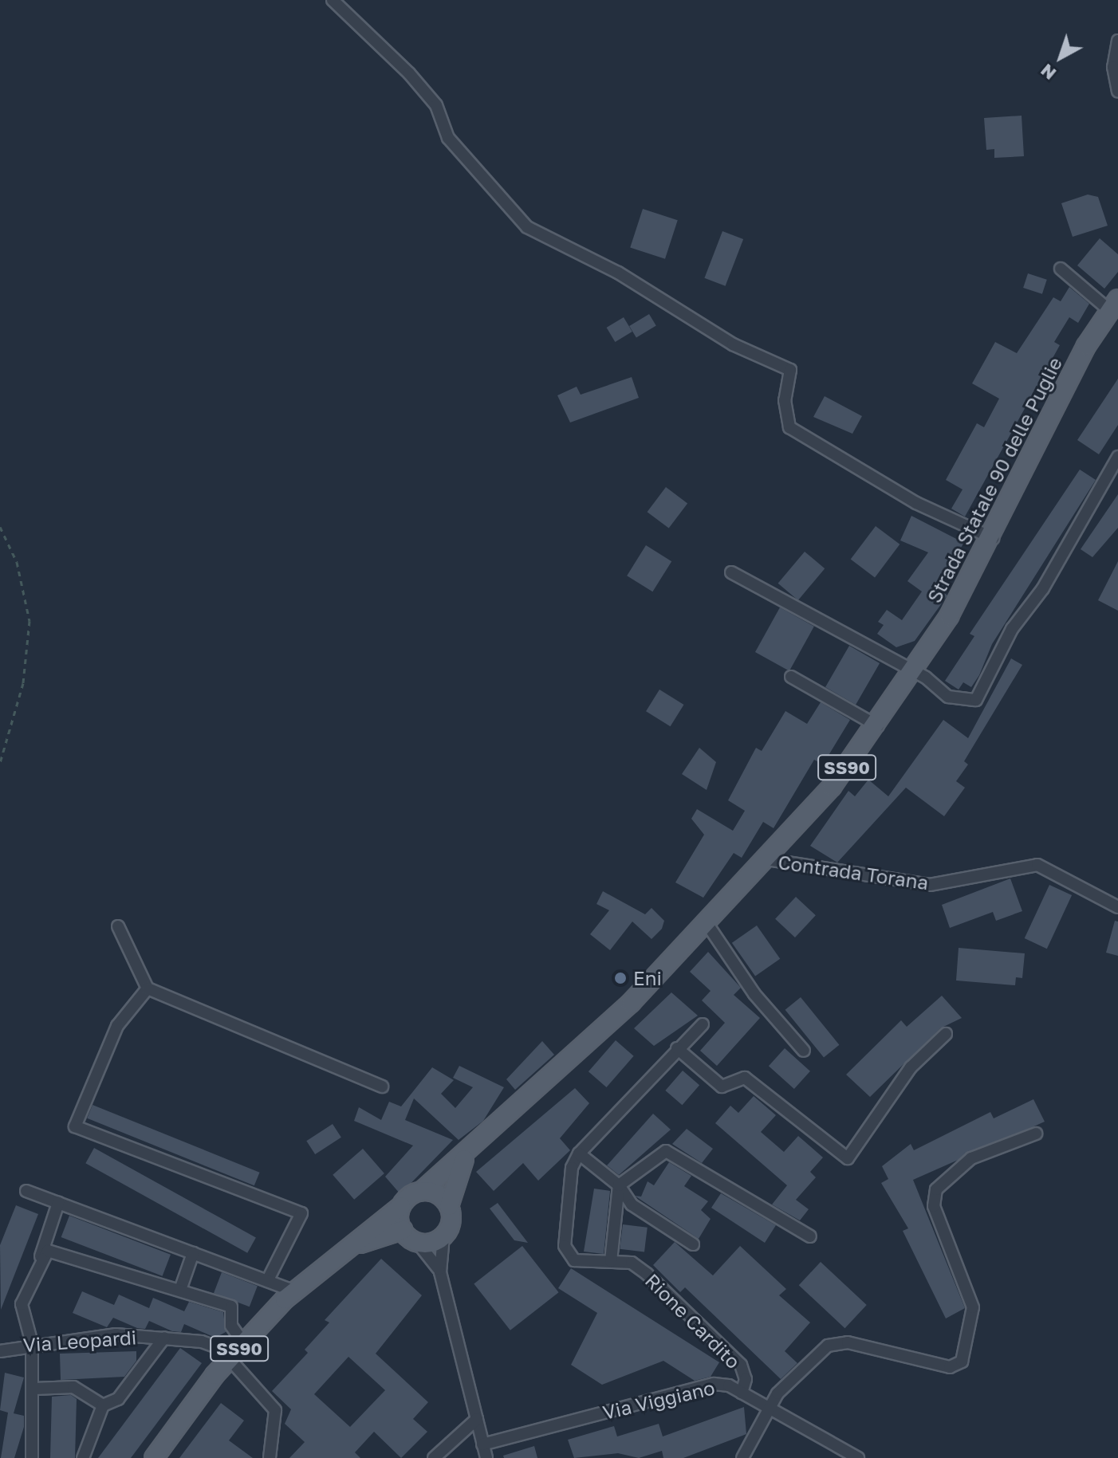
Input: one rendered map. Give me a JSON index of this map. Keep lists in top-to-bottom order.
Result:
{
  "streets": {
    "main road": ["Strada Statale 90 delle Puglie", "SS90"],
    "street": [
      "Contrada Torana",
      "Rione Cardito",
      "Via Leopardi",
      "Via Viggiano"
    ]
  },
  "crossings": [
    ["Strada Statale 90 delle Puglie", "Contrada Torana"],
    ["Strada Statale 90 delle Puglie", "Via Leopardi"],
    ["Rione Cardito", "Via Viggiano"]
  ],
  "places": ["Eni"],
  "north": "bottom left"
}
